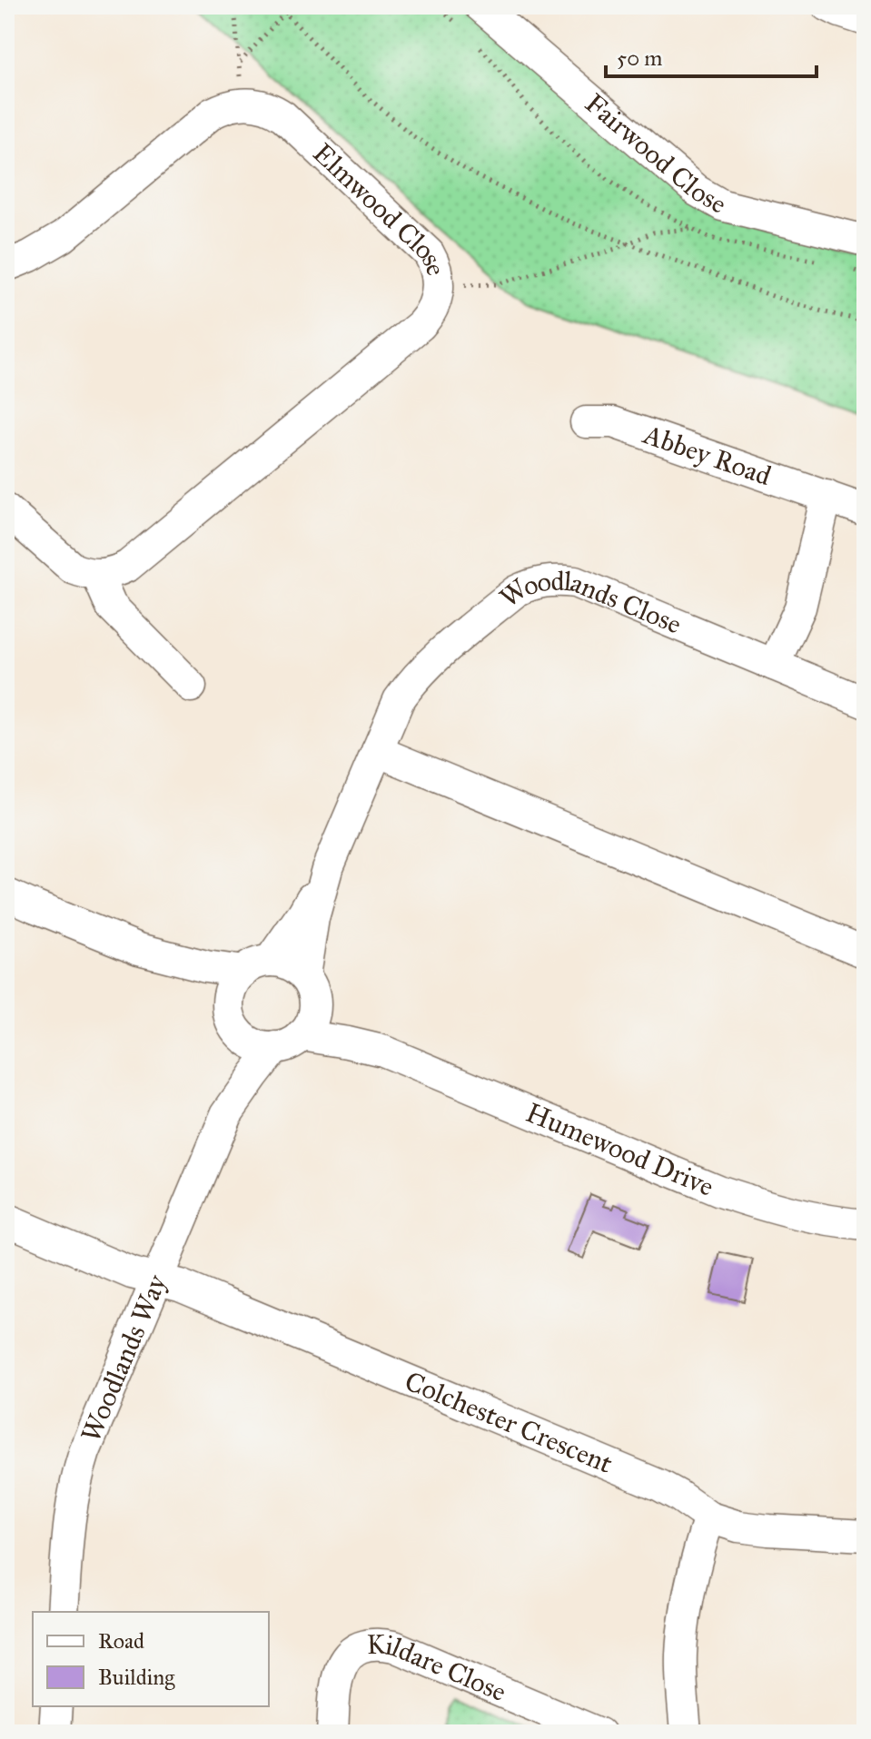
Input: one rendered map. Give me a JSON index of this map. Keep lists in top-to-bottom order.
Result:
{
  "streets": {
    "street": [
      "Fairwood Close",
      "Elmwood Close",
      "Abbey Road",
      "Woodlands Close",
      "Humewood Drive",
      "Woodlands Way",
      "Colchester Crescent",
      "Kildare Close"
    ]
  },
  "crossings": [
    ["Woodlands Close", "Humewood Drive"],
    ["Woodlands Close", "Woodlands Way"],
    ["Humewood Drive", "Woodlands Way"],
    ["Woodlands Way", "Colchester Crescent"]
  ],
  "legend": ["Road", "Building"],
  "scale_bar": "50 m"
}
